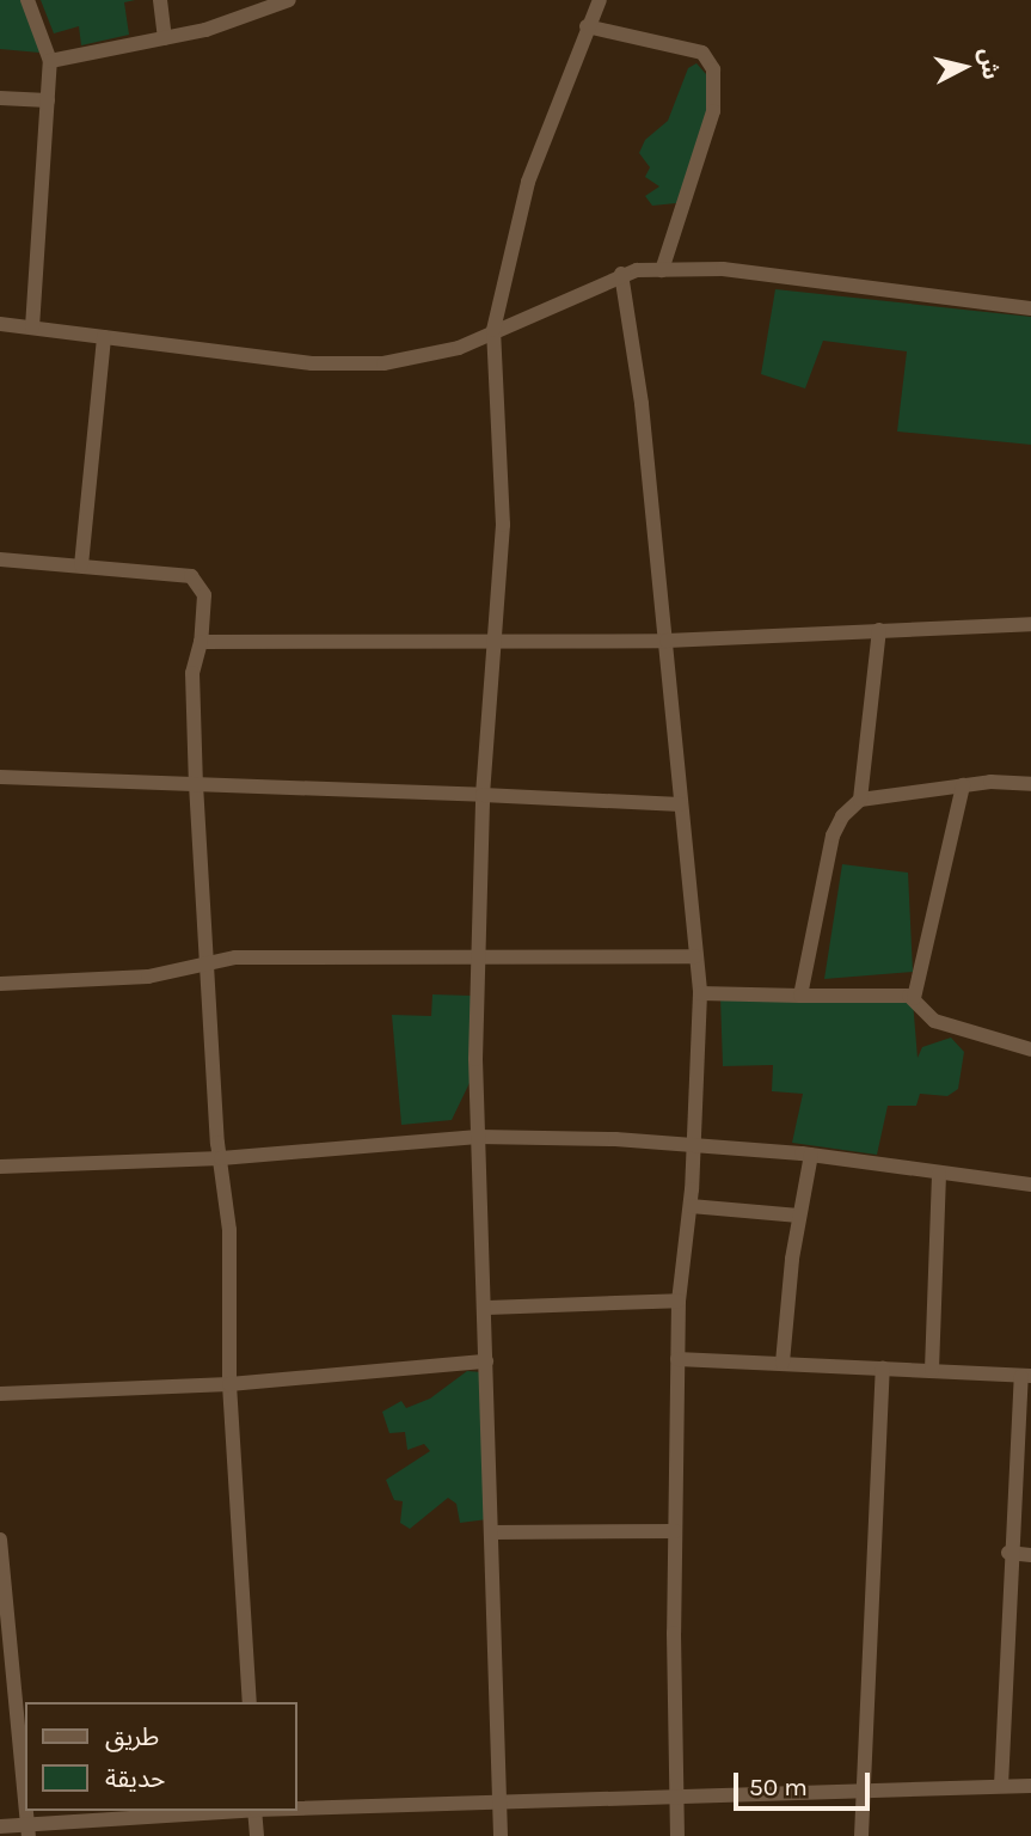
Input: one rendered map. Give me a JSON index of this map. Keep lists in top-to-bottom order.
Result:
{
  "legend": ["طريق", "حديقة"],
  "scale_bar": "50 m",
  "north": "right"
}
